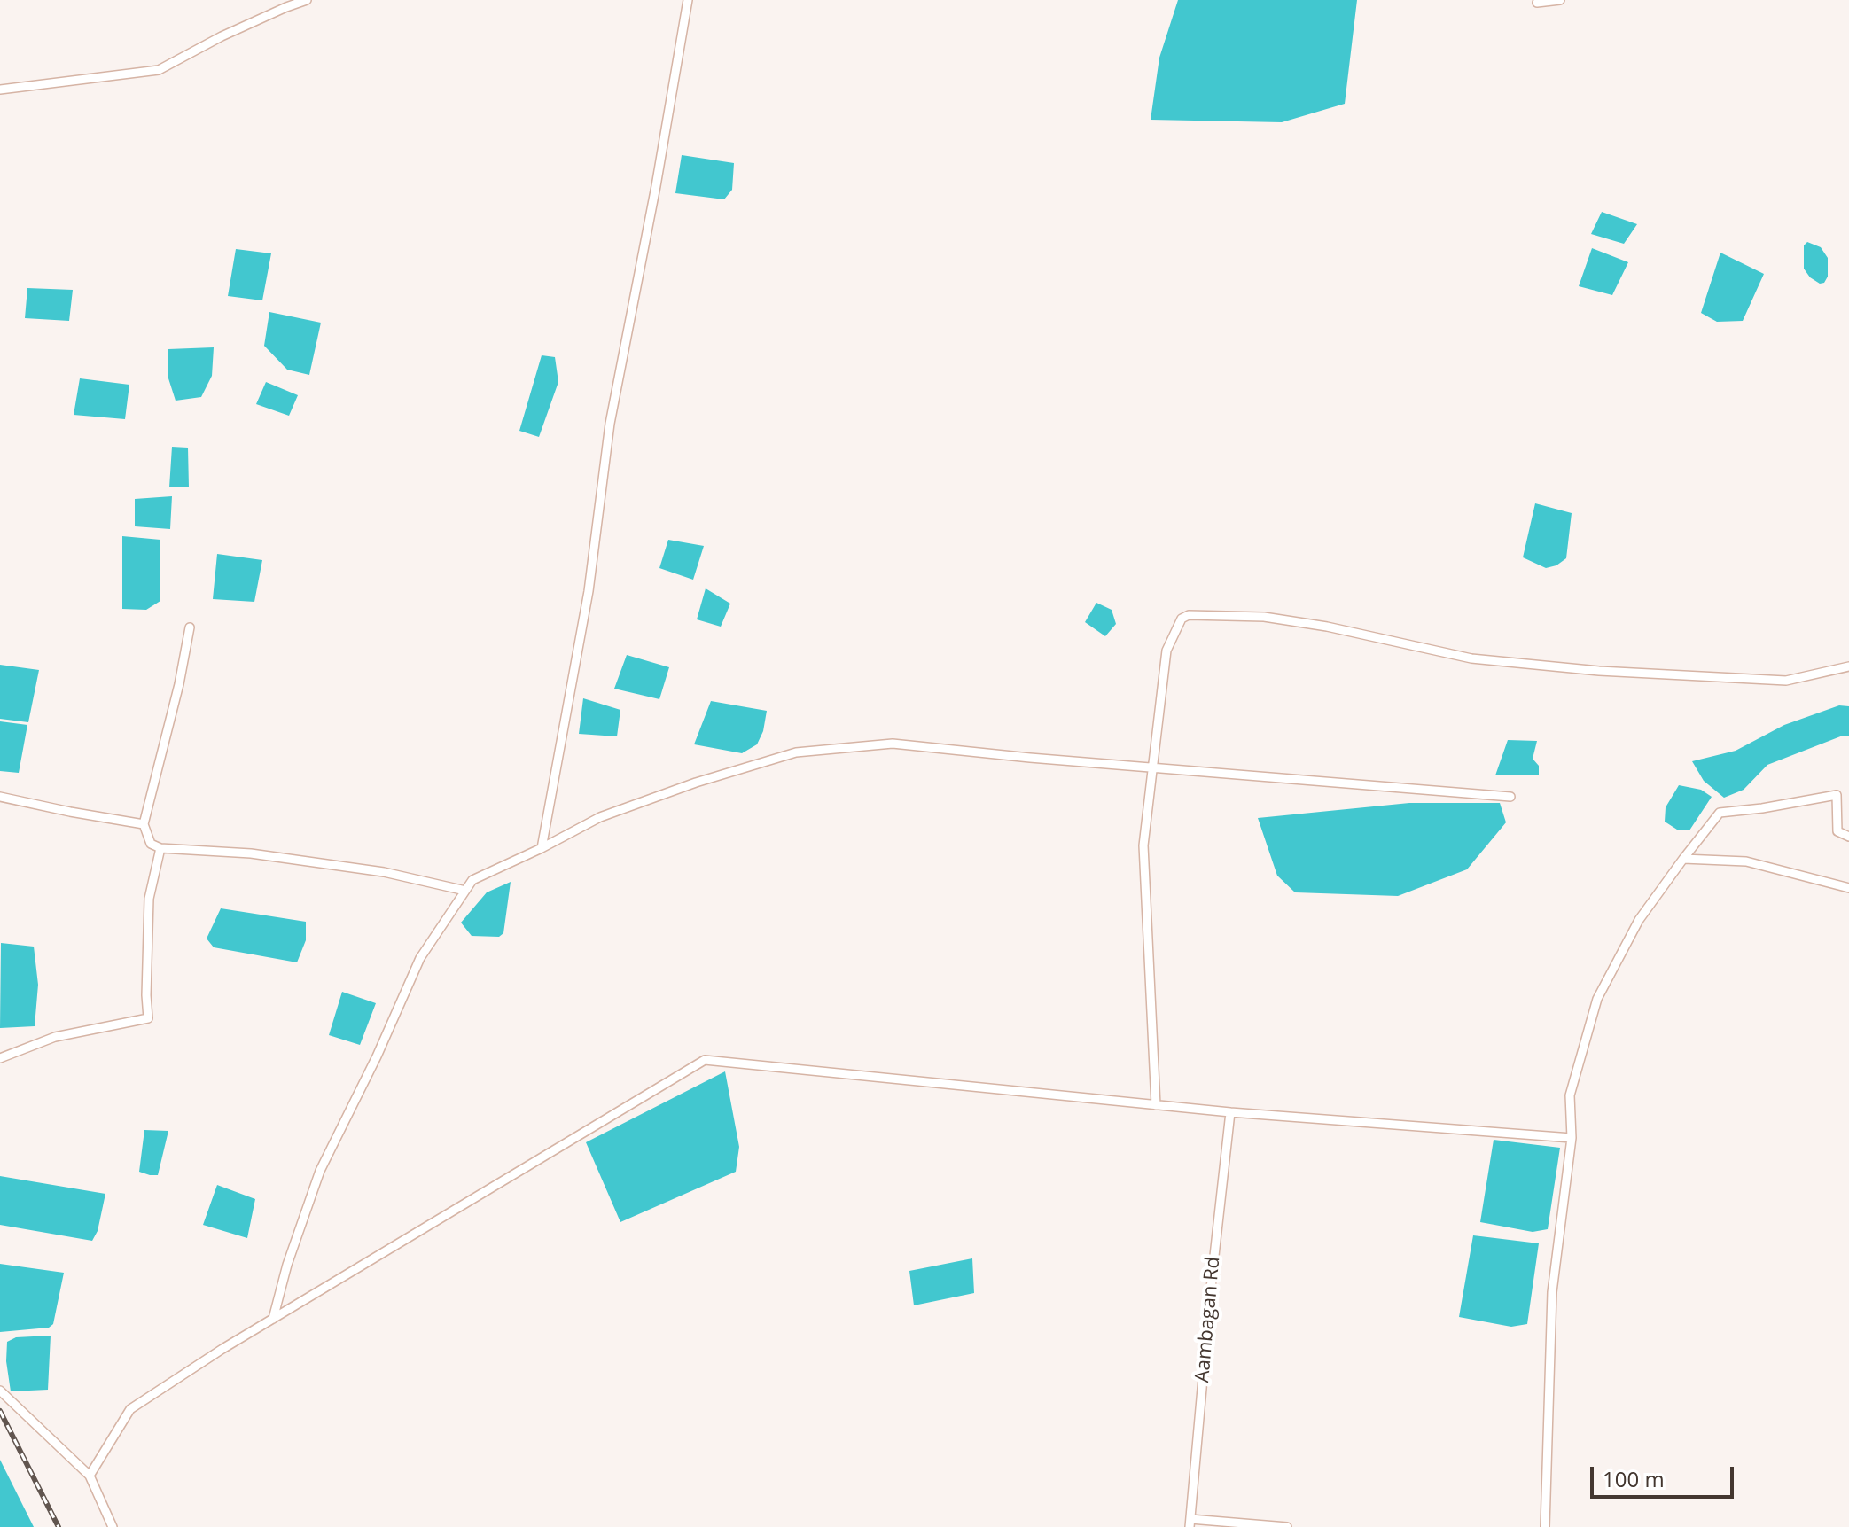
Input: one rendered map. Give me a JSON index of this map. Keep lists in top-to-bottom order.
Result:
{
  "streets": {
    "street": ["Aambagan Rd"]
  },
  "scale_bar": "100 m"
}
